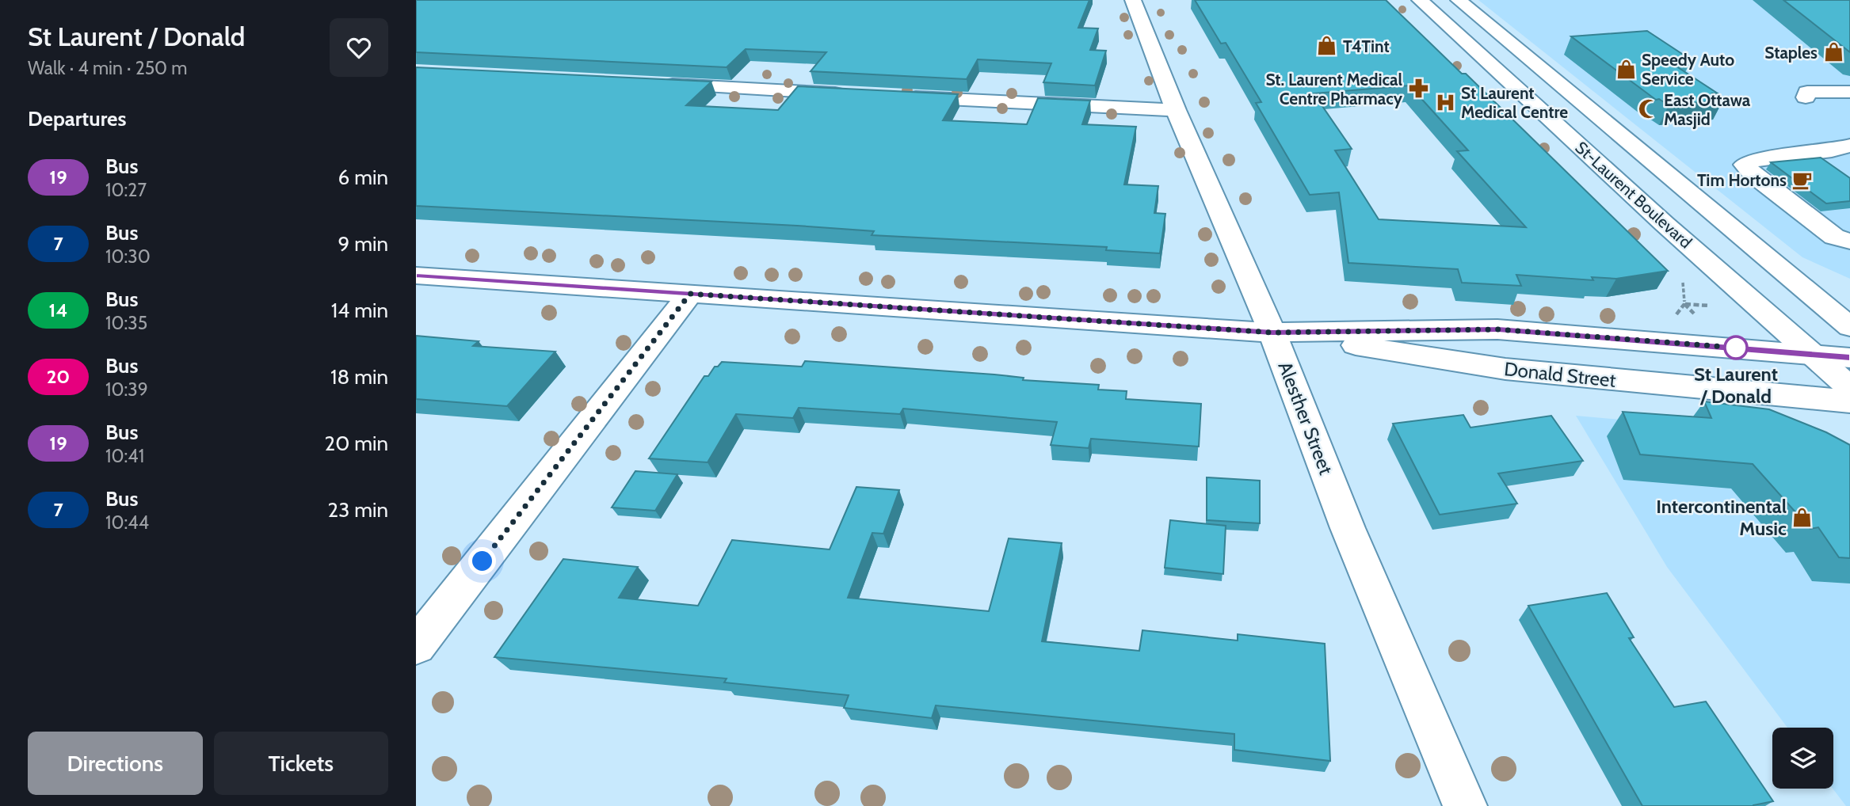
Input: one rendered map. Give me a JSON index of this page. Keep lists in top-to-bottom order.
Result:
{
  "streets": {
    "street": ["St-Laurent Boulevard", "Donald Street", "Alesther Street"]
  },
  "crossings": [
    ["St-Laurent Boulevard", "Donald Street"],
    ["Donald Street", "Alesther Street"]
  ],
  "places": {
    "shop": [
      "T4Tint",
      "Staples",
      "Speedy Auto Service",
      "Intercontinental Music"
    ],
    "pharmacy": ["St. Laurent Medical Centre Pharmacy"],
    "hospital": ["St Laurent Medical Centre"],
    "mosque": ["East Ottawa Masjid"],
    "cafe": ["Tim Hortons"],
    "other": ["St Laurent / Donald"]
  },
  "lines": ["bus line 19"],
  "page": {
    "heading": [
      ["St Laurent / Donald", "Walk · 4 min · 250 m"],
      "Departures"
    ],
    "list": [
      {
        "mark": "19",
        "name": "Bus",
        "note": "10:27",
        "value": "6 min"
      },
      {
        "mark": "7",
        "name": "Bus",
        "note": "10:30",
        "value": "9 min"
      },
      {
        "mark": "14",
        "name": "Bus",
        "note": "10:35",
        "value": "14 min"
      },
      {
        "mark": "20",
        "name": "Bus",
        "note": "10:39",
        "value": "18 min"
      },
      {
        "mark": "19",
        "name": "Bus",
        "note": "10:41",
        "value": "20 min"
      },
      {
        "mark": "7",
        "name": "Bus",
        "note": "10:44",
        "value": "23 min"
      }
    ],
    "buttons": ["Directions", "Tickets"]
  }
}
